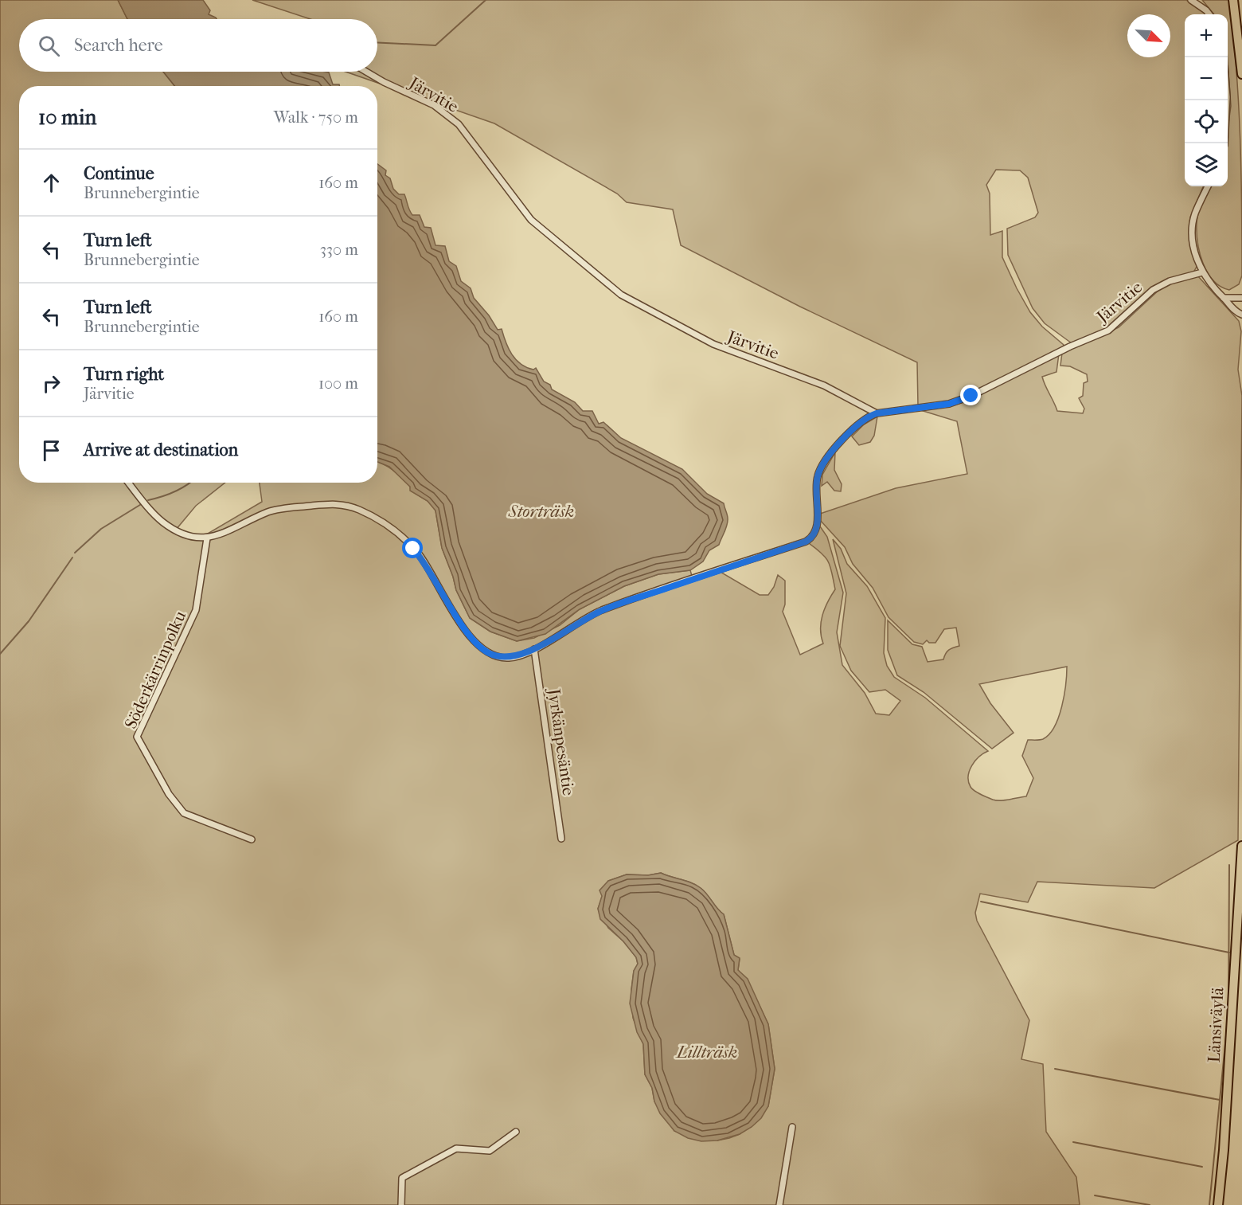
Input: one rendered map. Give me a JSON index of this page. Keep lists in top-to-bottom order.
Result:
{
  "streets": {
    "main road": ["Länsiväylä"],
    "street": ["Järvitie", "Söderkärrinpolku", "Jyrkänpesäntie"]
  },
  "water": ["Storträsk", "Lillträsk"],
  "north": "bottom right",
  "page": {
    "map_buttons": ["+", "−"],
    "search": "Search here",
    "heading": ["10 min", "Walk · 750 m"],
    "list": [
      ["Continue", "Brunnebergintie", "160 m"],
      ["Turn left", "Brunnebergintie", "330 m"],
      ["Turn left", "Brunnebergintie", "160 m"],
      ["Turn right", "Järvitie", "100 m"],
      "Arrive at destination"
    ]
  }
}
